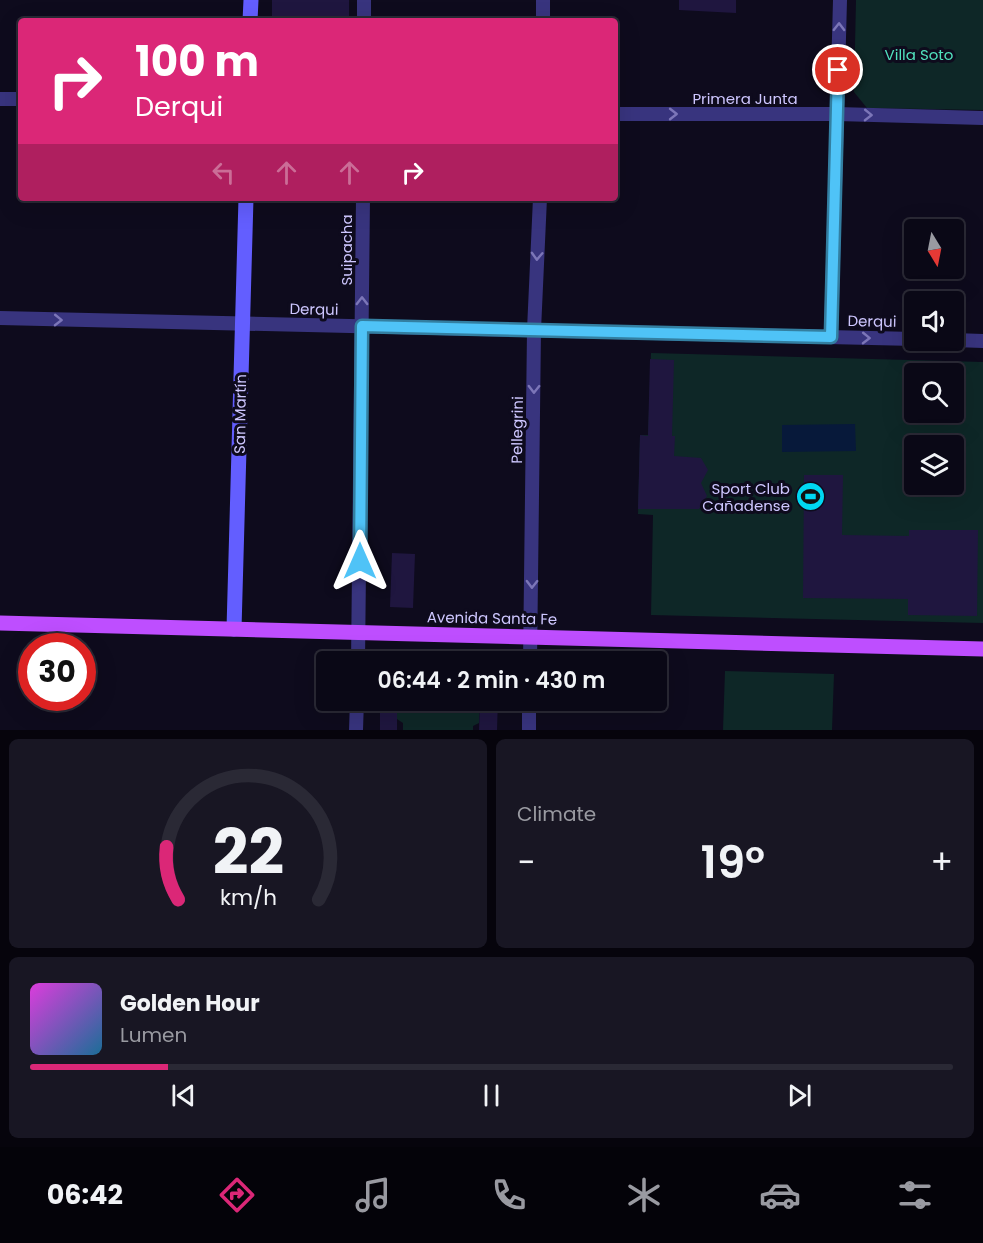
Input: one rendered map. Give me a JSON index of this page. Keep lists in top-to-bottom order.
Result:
{
  "streets": {
    "main road": ["San Martín", "Avenida Santa Fe"],
    "street": [
      "Primera Junta",
      "Suipacha",
      "Derqui",
      "Pellegrini"
    ]
  },
  "crossings": [
    ["Suipacha", "Derqui"],
    ["Suipacha", "Avenida Santa Fe"],
    ["Derqui", "San Martín"],
    ["Derqui", "Pellegrini"],
    ["San Martín", "Avenida Santa Fe"],
    ["Pellegrini", "Avenida Santa Fe"]
  ],
  "one_way": ["Primera Junta", "Pellegrini"],
  "parks": ["Villa Soto"],
  "places": {
    "sports": ["Sport Club Cañadense"]
  },
  "north": "bottom",
  "page": {
    "turn": ["100 m", "Derqui"],
    "limit": "30",
    "trip": "06:44 · 2 min · 430 m",
    "tile": "Climate",
    "heat": ["−", "19°", "+"],
    "song": ["Golden Hour", "Lumen"],
    "tabs": "06:42",
    "gauge": ["22", "km/h"]
  }
}
